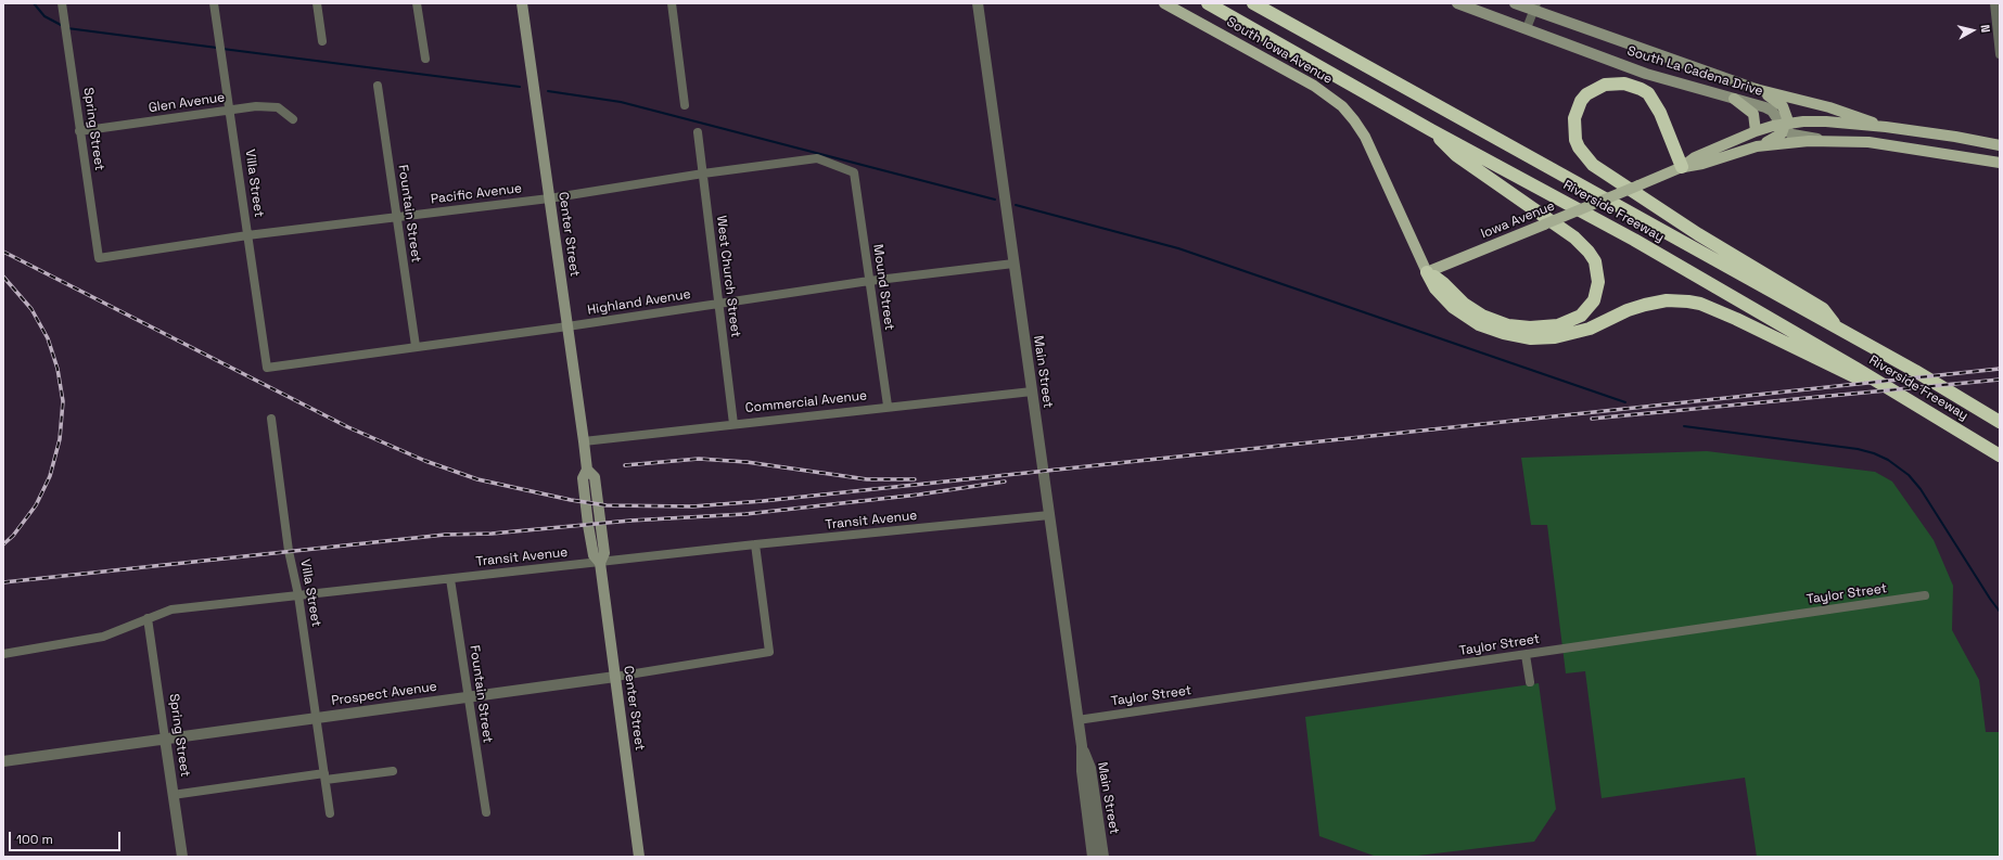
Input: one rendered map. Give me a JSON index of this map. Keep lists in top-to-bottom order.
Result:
{
  "streets": {
    "highway": ["Riverside Freeway"],
    "main road": [
      "South Iowa Avenue",
      "South La Cadena Drive",
      "Iowa Avenue",
      "Center Street"
    ],
    "street": [
      "Glen Avenue",
      "Spring Street",
      "Villa Street",
      "Pacific Avenue",
      "Fountain Street",
      "West Church Street",
      "Mound Street",
      "Highland Avenue",
      "Main Street",
      "Commercial Avenue",
      "Transit Avenue",
      "Taylor Street",
      "Prospect Avenue"
    ]
  },
  "crossings": [
    ["South Iowa Avenue", "Iowa Avenue"],
    ["South La Cadena Drive", "Iowa Avenue"],
    ["Glen Avenue", "Spring Street"],
    ["Glen Avenue", "Villa Street"],
    ["Spring Street", "Pacific Avenue"],
    ["Spring Street", "Transit Avenue"],
    ["Spring Street", "Prospect Avenue"],
    ["Villa Street", "Pacific Avenue"],
    ["Villa Street", "Highland Avenue"],
    ["Villa Street", "Transit Avenue"],
    ["Villa Street", "Prospect Avenue"],
    ["Pacific Avenue", "Fountain Street"],
    ["Pacific Avenue", "Center Street"],
    ["Pacific Avenue", "West Church Street"],
    ["Pacific Avenue", "Mound Street"],
    ["Fountain Street", "Highland Avenue"],
    ["Fountain Street", "Transit Avenue"],
    ["Fountain Street", "Prospect Avenue"],
    ["Center Street", "Highland Avenue"],
    ["Center Street", "Commercial Avenue"],
    ["Center Street", "Transit Avenue"],
    ["Center Street", "Prospect Avenue"],
    ["West Church Street", "Highland Avenue"],
    ["West Church Street", "Commercial Avenue"],
    ["Mound Street", "Highland Avenue"],
    ["Mound Street", "Commercial Avenue"],
    ["Highland Avenue", "Main Street"],
    ["Main Street", "Commercial Avenue"],
    ["Main Street", "Transit Avenue"],
    ["Main Street", "Taylor Street"],
    ["Transit Avenue", "Prospect Avenue"]
  ],
  "scale_bar": "100 m",
  "north": "right"
}
